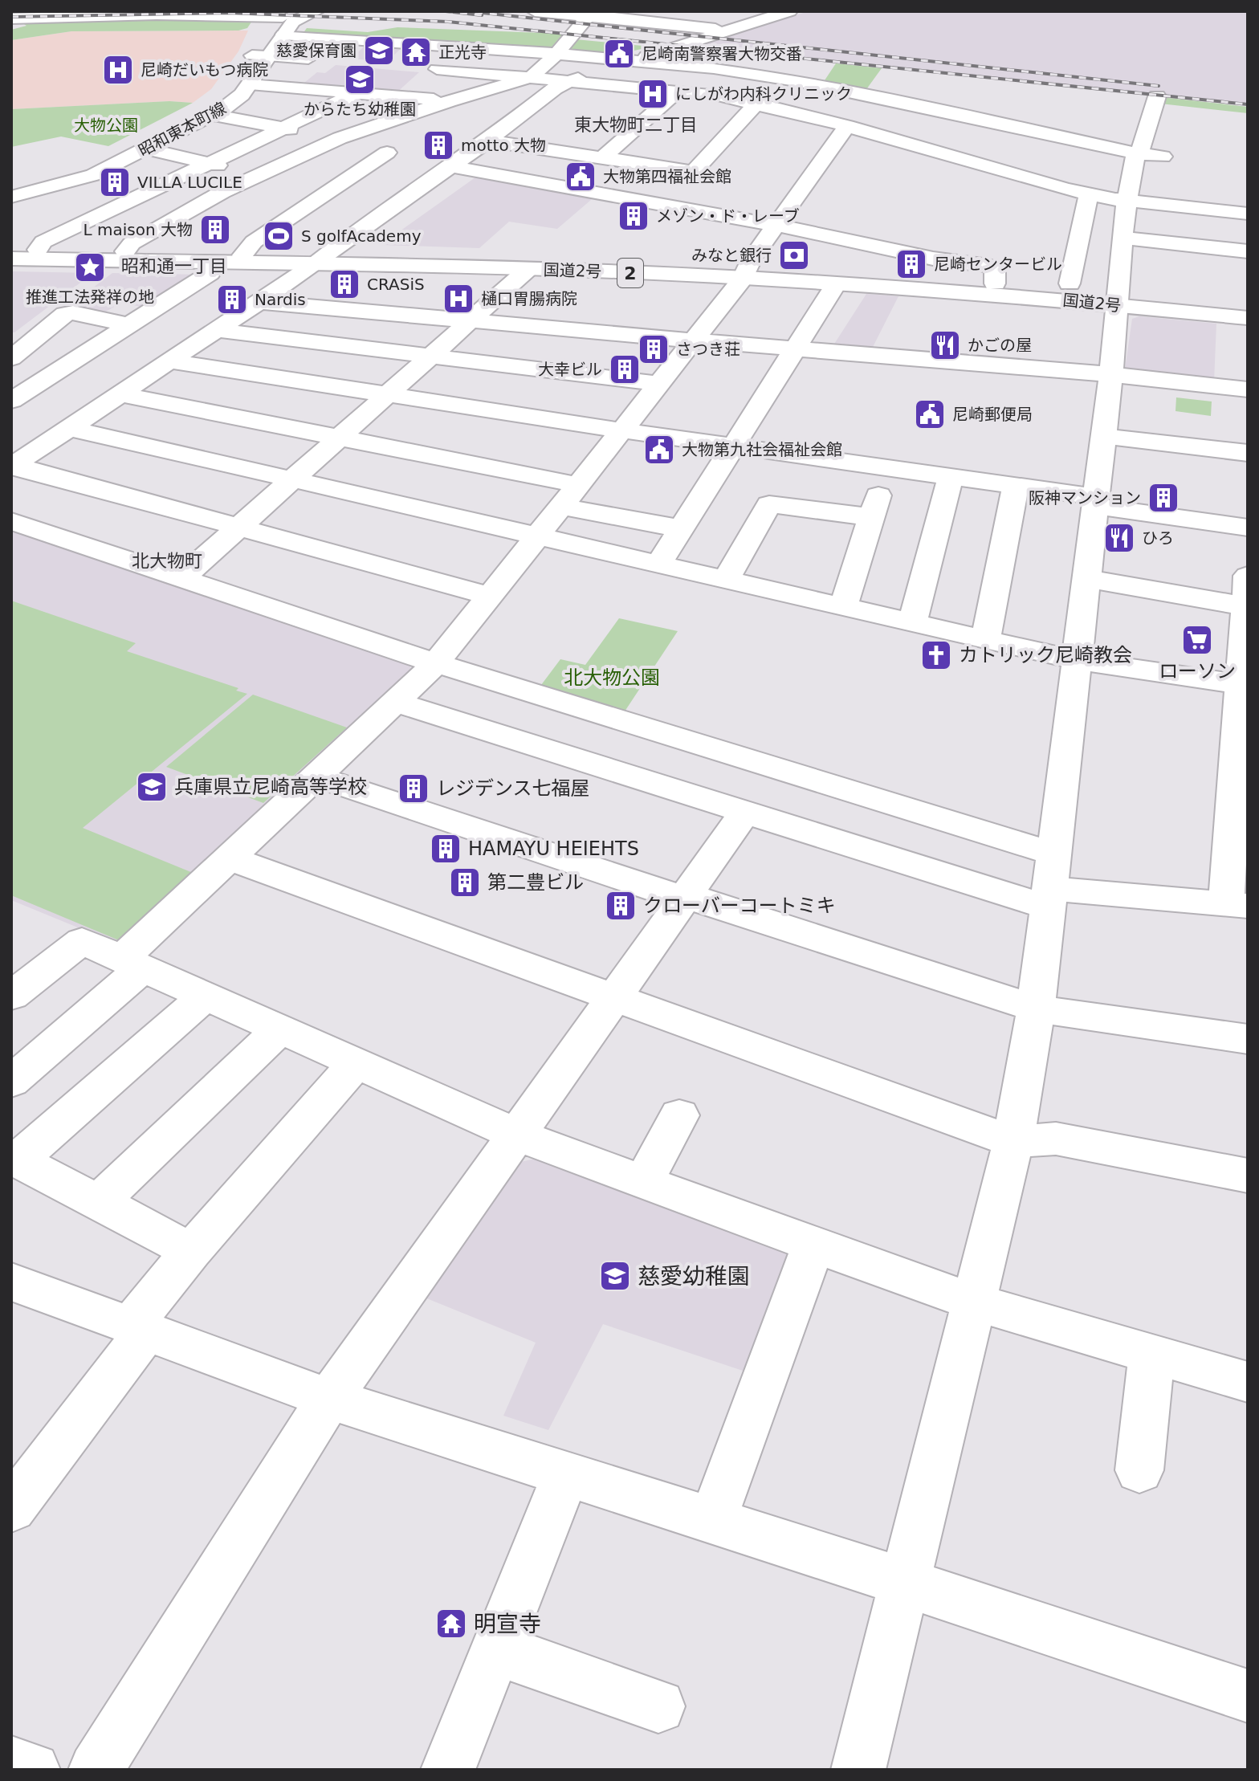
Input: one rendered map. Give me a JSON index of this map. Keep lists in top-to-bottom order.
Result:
{
  "streets": {
    "main road": ["昭和東本町線", "国道2号", "2"]
  },
  "districts": ["東大物町二丁目", "昭和通一丁目", "北大物町"],
  "parks": ["大物公園", "北大物公園"],
  "places": {
    "school or university": [
      "慈愛保育園",
      "からたち幼稚園",
      "兵庫県立尼崎高等学校",
      "慈愛幼稚園"
    ],
    "temple": ["正光寺", "明宣寺"],
    "public building": [
      "尼崎南警察署大物交番",
      "大物第四福祉会館",
      "尼崎郵便局",
      "大物第九社会福祉会館"
    ],
    "hospital": ["尼崎だいもつ病院", "にしがわ内科クリニック", "樋口胃腸病院"],
    "building": [
      "motto 大物",
      "VILLA LUCILE",
      "メゾン・ド・レーブ",
      "L maison 大物",
      "尼崎センタービル",
      "CRASiS",
      "Nardis",
      "さつき荘",
      "大幸ビル",
      "阪神マンション",
      "レジデンス七福屋",
      "HAMAYU HEIEHTS",
      "第二豊ビル",
      "クローバーコートミキ"
    ],
    "sports": ["S golfAcademy"],
    "bank": ["みなと銀行"],
    "place": ["推進工法発祥の地"],
    "restaurant": ["かごの屋", "ひろ"],
    "supermarket": ["ローソン"],
    "church": ["カトリック尼崎教会"]
  }
}
